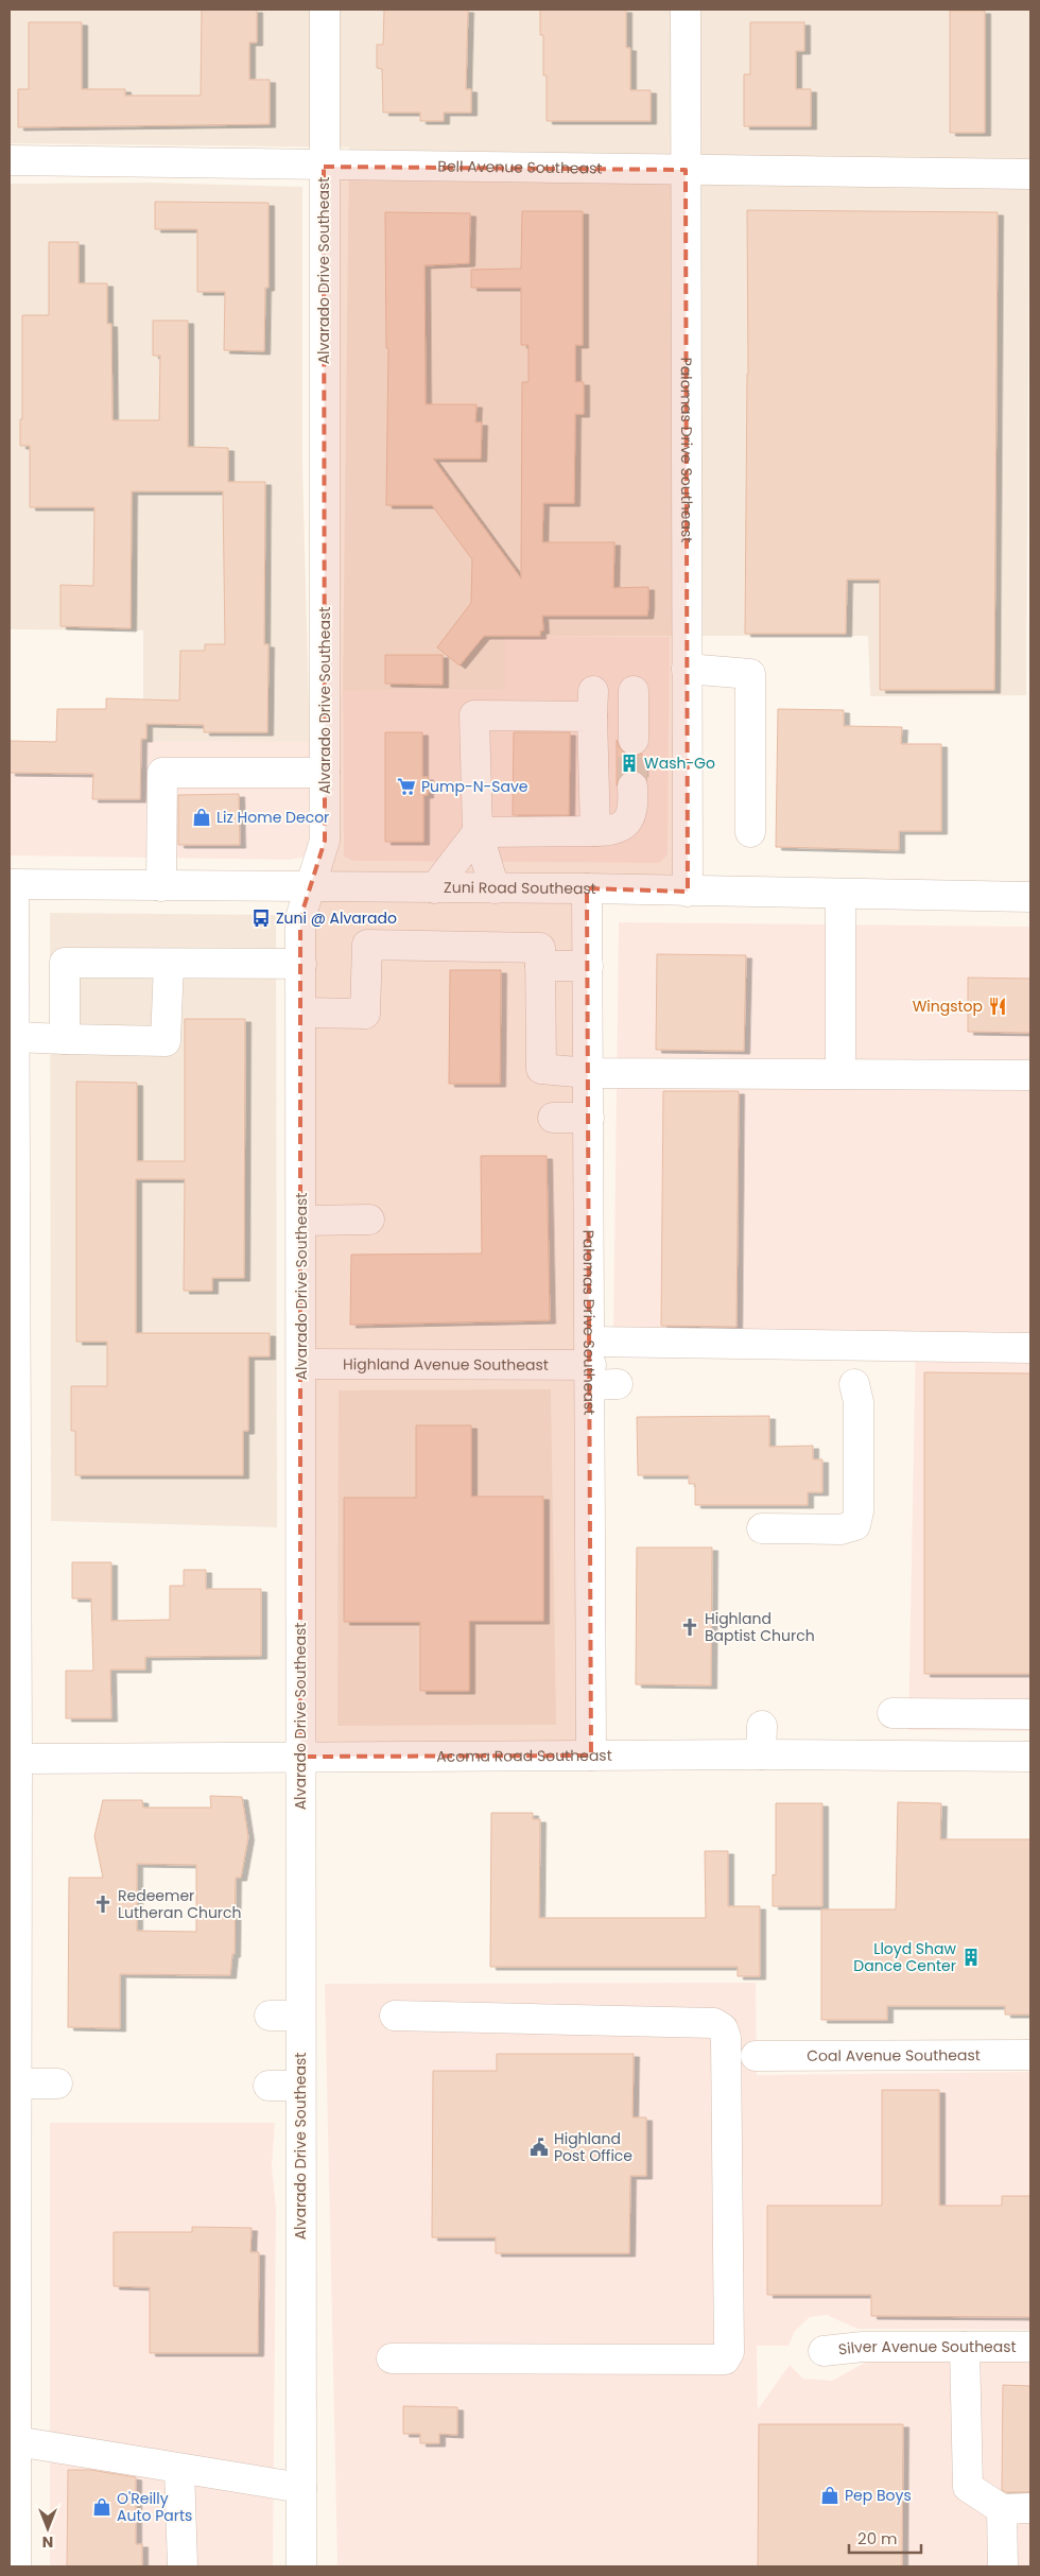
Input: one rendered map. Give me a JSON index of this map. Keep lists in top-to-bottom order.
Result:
{
  "streets": {
    "street": [
      "Bell Avenue Southeast",
      "Alvarado Drive Southeast",
      "Palomas Drive Southeast",
      "Zuni Road Southeast",
      "Highland Avenue Southeast",
      "Acoma Road Southeast",
      "Coal Avenue Southeast",
      "Silver Avenue Southeast"
    ]
  },
  "crossings": [
    ["Bell Avenue Southeast", "Alvarado Drive Southeast"],
    ["Bell Avenue Southeast", "Palomas Drive Southeast"],
    ["Alvarado Drive Southeast", "Zuni Road Southeast"],
    ["Alvarado Drive Southeast", "Highland Avenue Southeast"],
    ["Alvarado Drive Southeast", "Acoma Road Southeast"],
    ["Palomas Drive Southeast", "Zuni Road Southeast"],
    ["Palomas Drive Southeast", "Highland Avenue Southeast"],
    ["Palomas Drive Southeast", "Acoma Road Southeast"]
  ],
  "places": {
    "building": ["Wash-Go", "Lloyd Shaw Dance Center"],
    "supermarket": ["Pump-N-Save"],
    "shop": ["Liz Home Decor", "Pep Boys", "O'Reilly Auto Parts"],
    "bus stop": ["Zuni @ Alvarado"],
    "restaurant": ["Wingstop"],
    "church": ["Highland Baptist Church", "Redeemer Lutheran Church"],
    "public building": ["Highland Post Office"]
  },
  "scale_bar": "20 m",
  "north": "bottom"
}
